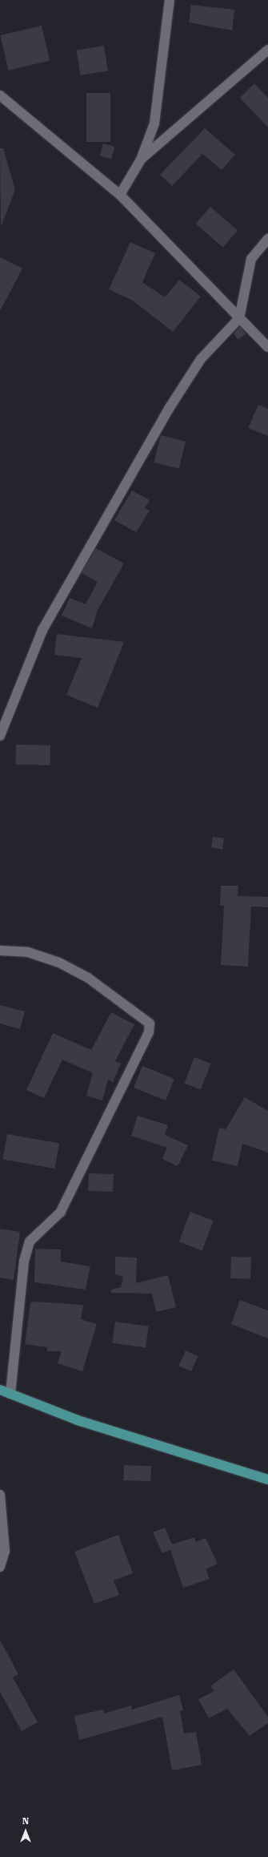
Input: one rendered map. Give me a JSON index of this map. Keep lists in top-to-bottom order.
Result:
{
  "north": "top"
}
